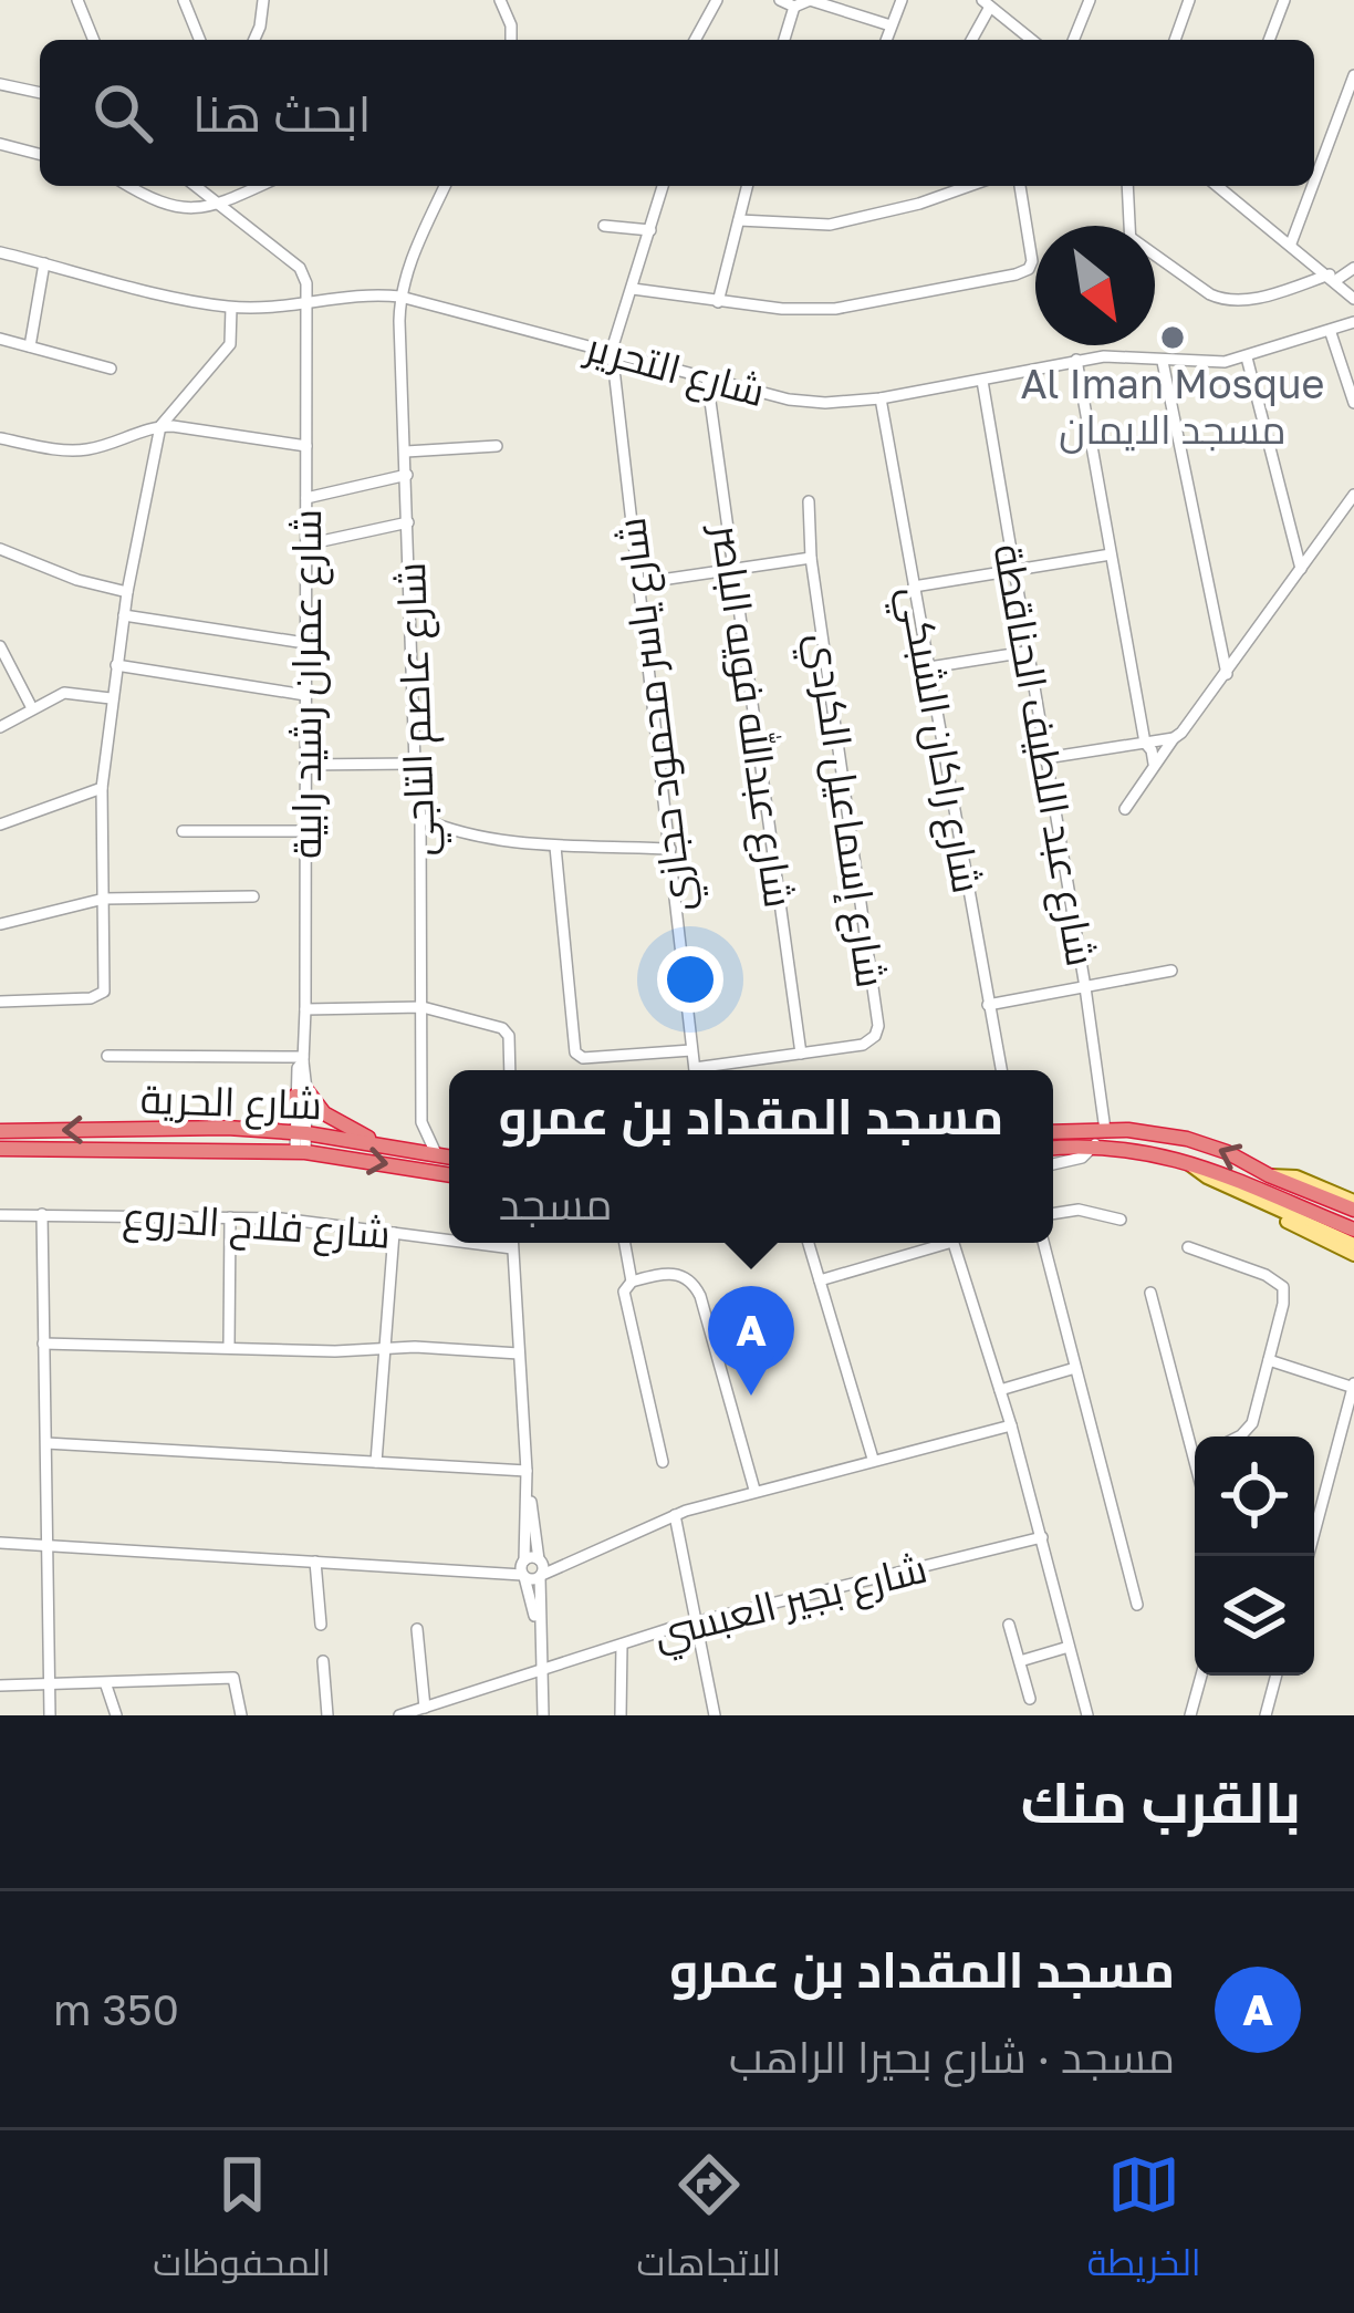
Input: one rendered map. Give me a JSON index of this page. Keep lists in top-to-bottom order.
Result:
{
  "streets": {
    "highway": ["شارع الحرية"],
    "street": [
      "شارع التحرير",
      "شارع عمران رشيد رابية",
      "شارع عاصم التاجي",
      "شارع ياسر محمود حجازي",
      "شارع عبدالله فويه الباصر",
      "شارع راكان الشبكي",
      "شارع عبد اللطيف الحناقطة",
      "شارع إسماعيل الكردي",
      "شارع فلاح الدروع",
      "شارع بجير العبسي"
    ]
  },
  "crossings": [
    ["شارع التحرير", "شارع عمران رشيد رابية"],
    ["شارع التحرير", "شارع عاصم التاجي"],
    ["شارع التحرير", "شارع ياسر محمود حجازي"],
    ["شارع التحرير", "شارع عبدالله فويه الباصر"],
    ["شارع التحرير", "شارع راكان الشبكي"],
    ["شارع التحرير", "شارع عبد اللطيف الحناقطة"],
    ["شارع عمران رشيد رابية", "شارع الحرية"],
    ["شارع عاصم التاجي", "شارع الحرية"],
    ["شارع عبدالله فويه الباصر", "شارع إسماعيل الكردي"]
  ],
  "places": ["Al Iman Mosque مسجد الايمان"],
  "north": "bottom right",
  "page": {
    "search": "ابحث هنا",
    "popup": ["مسجد المقداد بن عمرو", "مسجد"],
    "pins": "A",
    "heading": "بالقرب منك",
    "list": [
      {
        "mark": "A",
        "name": "مسجد المقداد بن عمرو",
        "note": "مسجد · شارع بحيرا الراهب",
        "value": "350 m"
      }
    ],
    "nav": ["الخريطة", "الاتجاهات", "المحفوظات"]
  }
}
